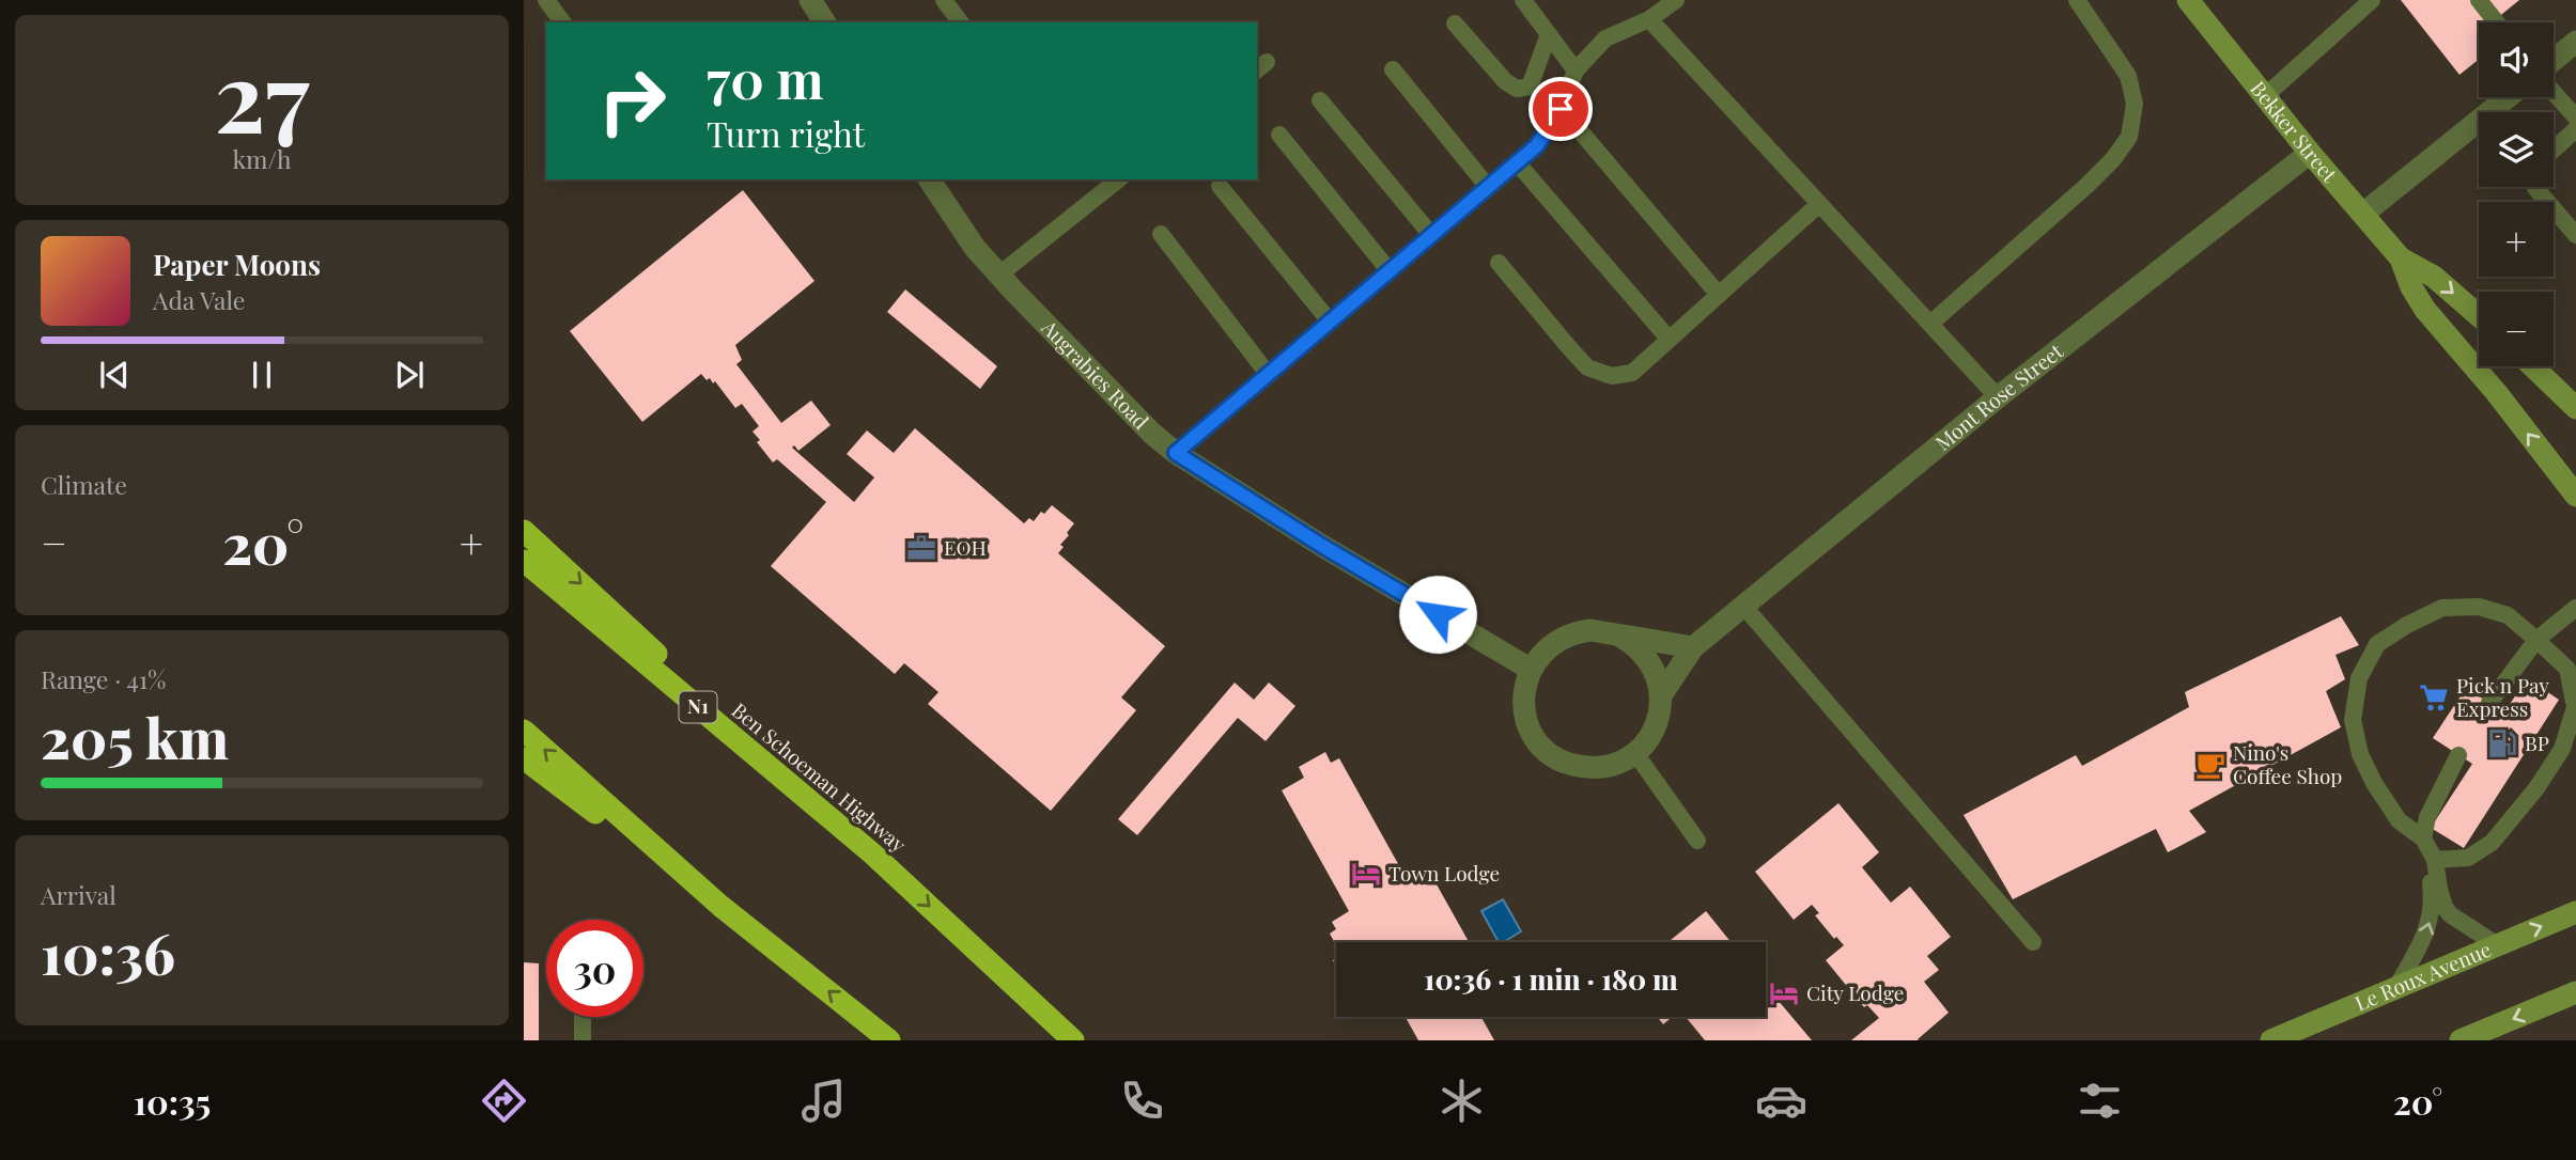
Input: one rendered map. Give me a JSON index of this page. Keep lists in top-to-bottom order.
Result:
{
  "streets": {
    "highway": ["N1", "Ben Schoeman Highway"],
    "street": [
      "Bekker Street",
      "Augrabies Road",
      "Mont Rose Street",
      "Le Roux Avenue"
    ]
  },
  "crossings": [
    ["Bekker Street", "Mont Rose Street"],
    ["Augrabies Road", "Mont Rose Street"]
  ],
  "places": {
    "office": ["EOH"],
    "supermarket": ["Pick n Pay Express"],
    "fuel station": ["BP"],
    "cafe": ["Nino's Coffee Shop"],
    "hotel": ["Town Lodge", "City Lodge"]
  },
  "page": {
    "tile": [
      ["27", "km/h"],
      "Climate",
      ["Range · 41%", "205 km"],
      ["Arrival", "10:36"]
    ],
    "map_buttons": ["+", "−"],
    "turn": ["70 m", "Turn right"],
    "song": ["Paper Moons", "Ada Vale"],
    "heat": ["−", "20°", "+"],
    "limit": "30",
    "trip": "10:36 · 1 min · 180 m",
    "tabs": ["10:35", "20°"]
  }
}
